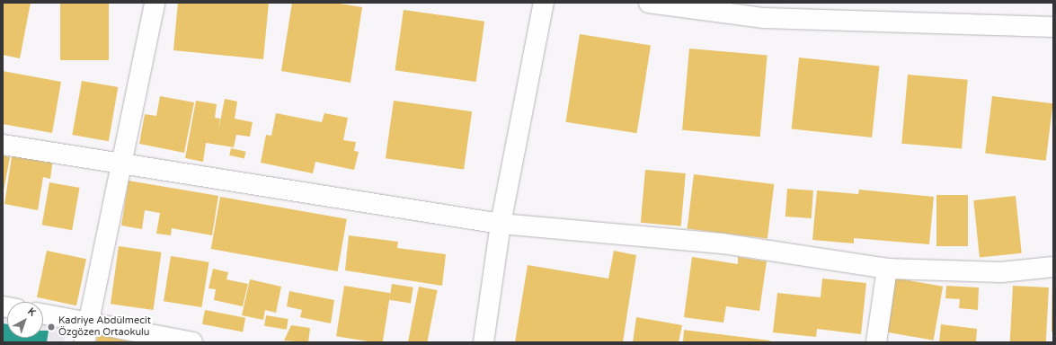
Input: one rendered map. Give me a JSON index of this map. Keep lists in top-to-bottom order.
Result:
{
  "places": ["Kadriye Abdülmecit Özgözen Ortaokulu"],
  "north": "top right"
}
